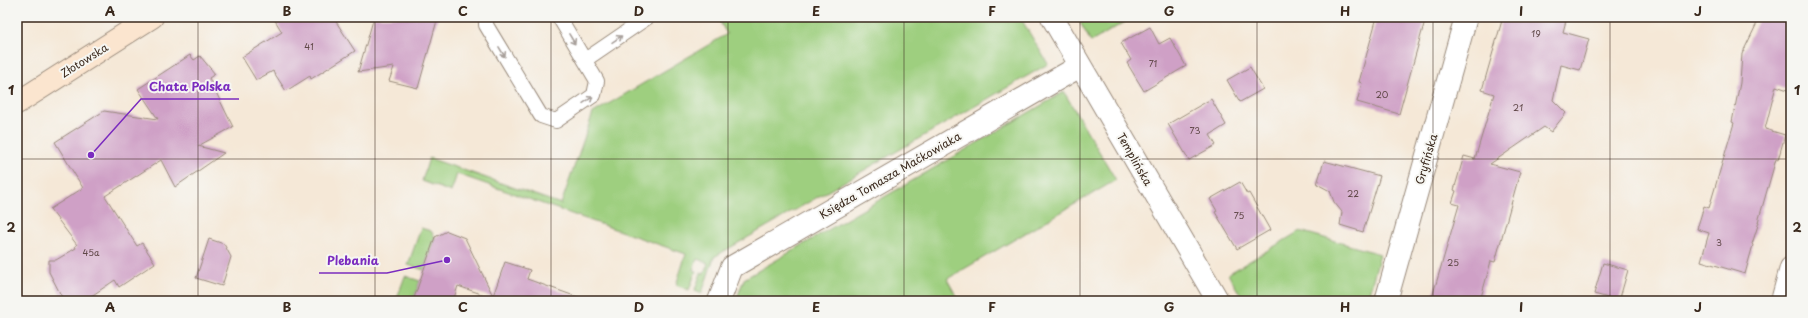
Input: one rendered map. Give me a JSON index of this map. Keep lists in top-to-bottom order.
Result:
{
  "streets": {
    "street": [
      "Złotowska",
      "Templińska",
      "Gryfińska",
      "Księdza Tomasza Maćkowiaka"
    ]
  },
  "crossings": [
    ["Templińska", "Księdza Tomasza Maćkowiaka"]
  ],
  "places": ["Chata Polska", "Plebania"],
  "house_numbers": [
    "19",
    "41",
    "71",
    "20",
    "21",
    "73",
    "22",
    "75",
    "3",
    "45a",
    "25"
  ],
  "grid": {
    "columns": [
      "A",
      "B",
      "C",
      "D",
      "E",
      "F",
      "G",
      "H",
      "I",
      "J"
    ],
    "rows": ["1", "2"]
  }
}
